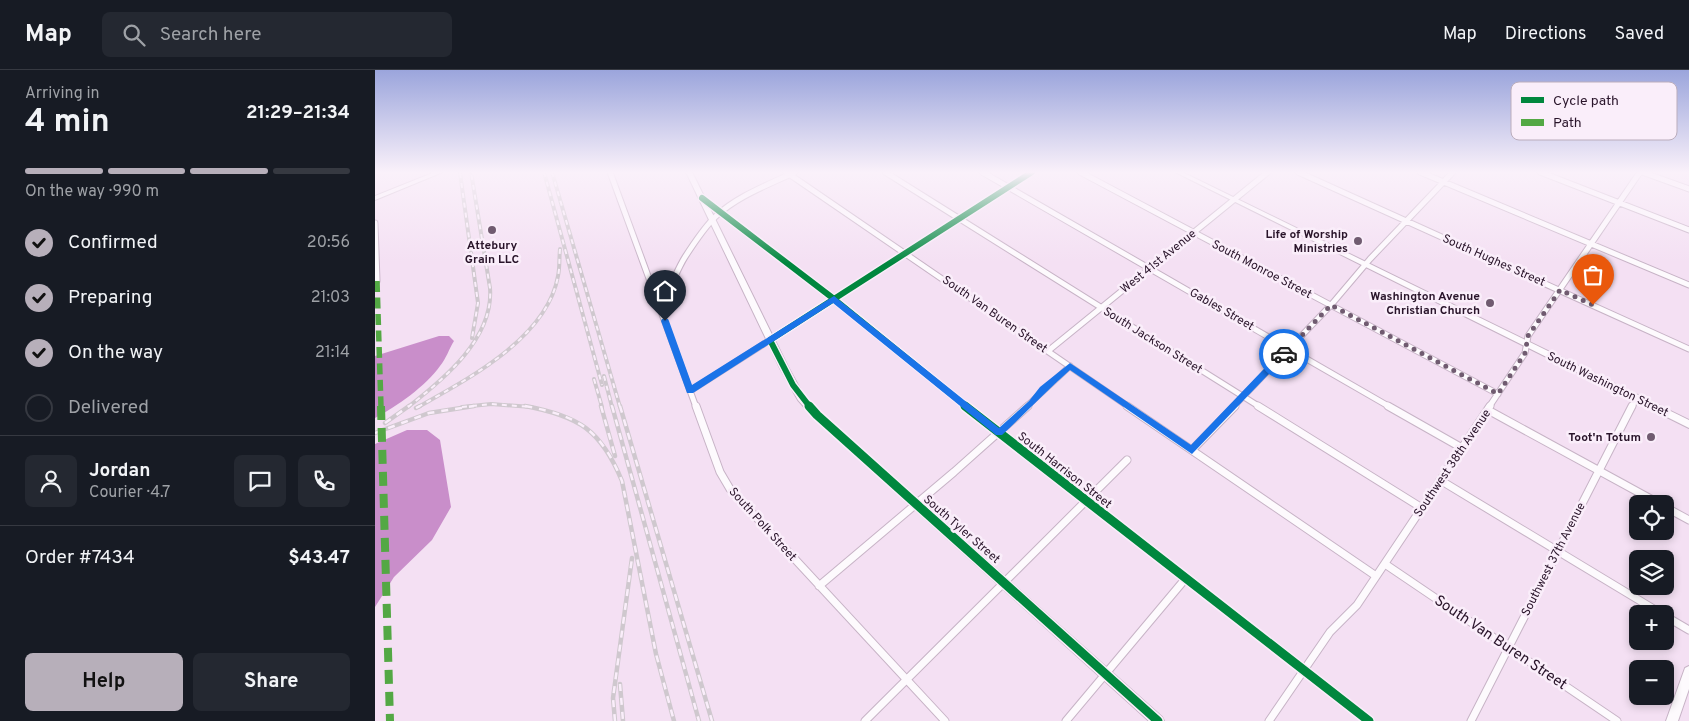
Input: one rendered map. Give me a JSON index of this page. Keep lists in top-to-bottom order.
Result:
{
  "streets": {
    "main road": ["South Washington Street", "South Tyler Street"],
    "street": [
      "South Hughes Street",
      "West 41st Avenue",
      "South Monroe Street",
      "Gables Street",
      "South Van Buren Street",
      "South Jackson Street",
      "Southwest 38th Avenue",
      "South Harrison Street",
      "South Polk Street",
      "Southwest 37th Avenue"
    ]
  },
  "crossings": [
    ["South Hughes Street", "Southwest 38th Avenue"],
    ["West 41st Avenue", "South Monroe Street"],
    ["West 41st Avenue", "Gables Street"],
    ["West 41st Avenue", "South Van Buren Street"],
    ["West 41st Avenue", "South Jackson Street"],
    ["South Monroe Street", "Southwest 38th Avenue"],
    ["Gables Street", "Southwest 38th Avenue"],
    ["South Van Buren Street", "Southwest 38th Avenue"],
    ["South Van Buren Street", "Southwest 37th Avenue"],
    ["South Jackson Street", "Southwest 38th Avenue"],
    ["South Washington Street", "Southwest 38th Avenue"],
    ["South Washington Street", "Southwest 37th Avenue"],
    ["Southwest 38th Avenue", "South Harrison Street"]
  ],
  "places": [
    "Attebury Grain LLC",
    "Life of Worship Ministries",
    "Washington Avenue Christian Church",
    "Toot'n Totum"
  ],
  "legend": ["Cycle path", "Path"],
  "page": {
    "header": "Map",
    "search": "Search here",
    "nav": ["Map", "Directions", "Saved"],
    "heading": ["4 min", "Arriving in", "21:29–21:34"],
    "panel": [
      "Jordan",
      "Courier · 4.7",
      "Order #7434",
      "$43.47"
    ],
    "bar": "On the way · 990 m",
    "list": [
      ["Confirmed", "20:56"],
      ["Preparing", "21:03"],
      ["On the way", "21:14"],
      "Delivered"
    ],
    "map_buttons": ["+", "−"],
    "buttons": ["Help", "Share"]
  }
}
